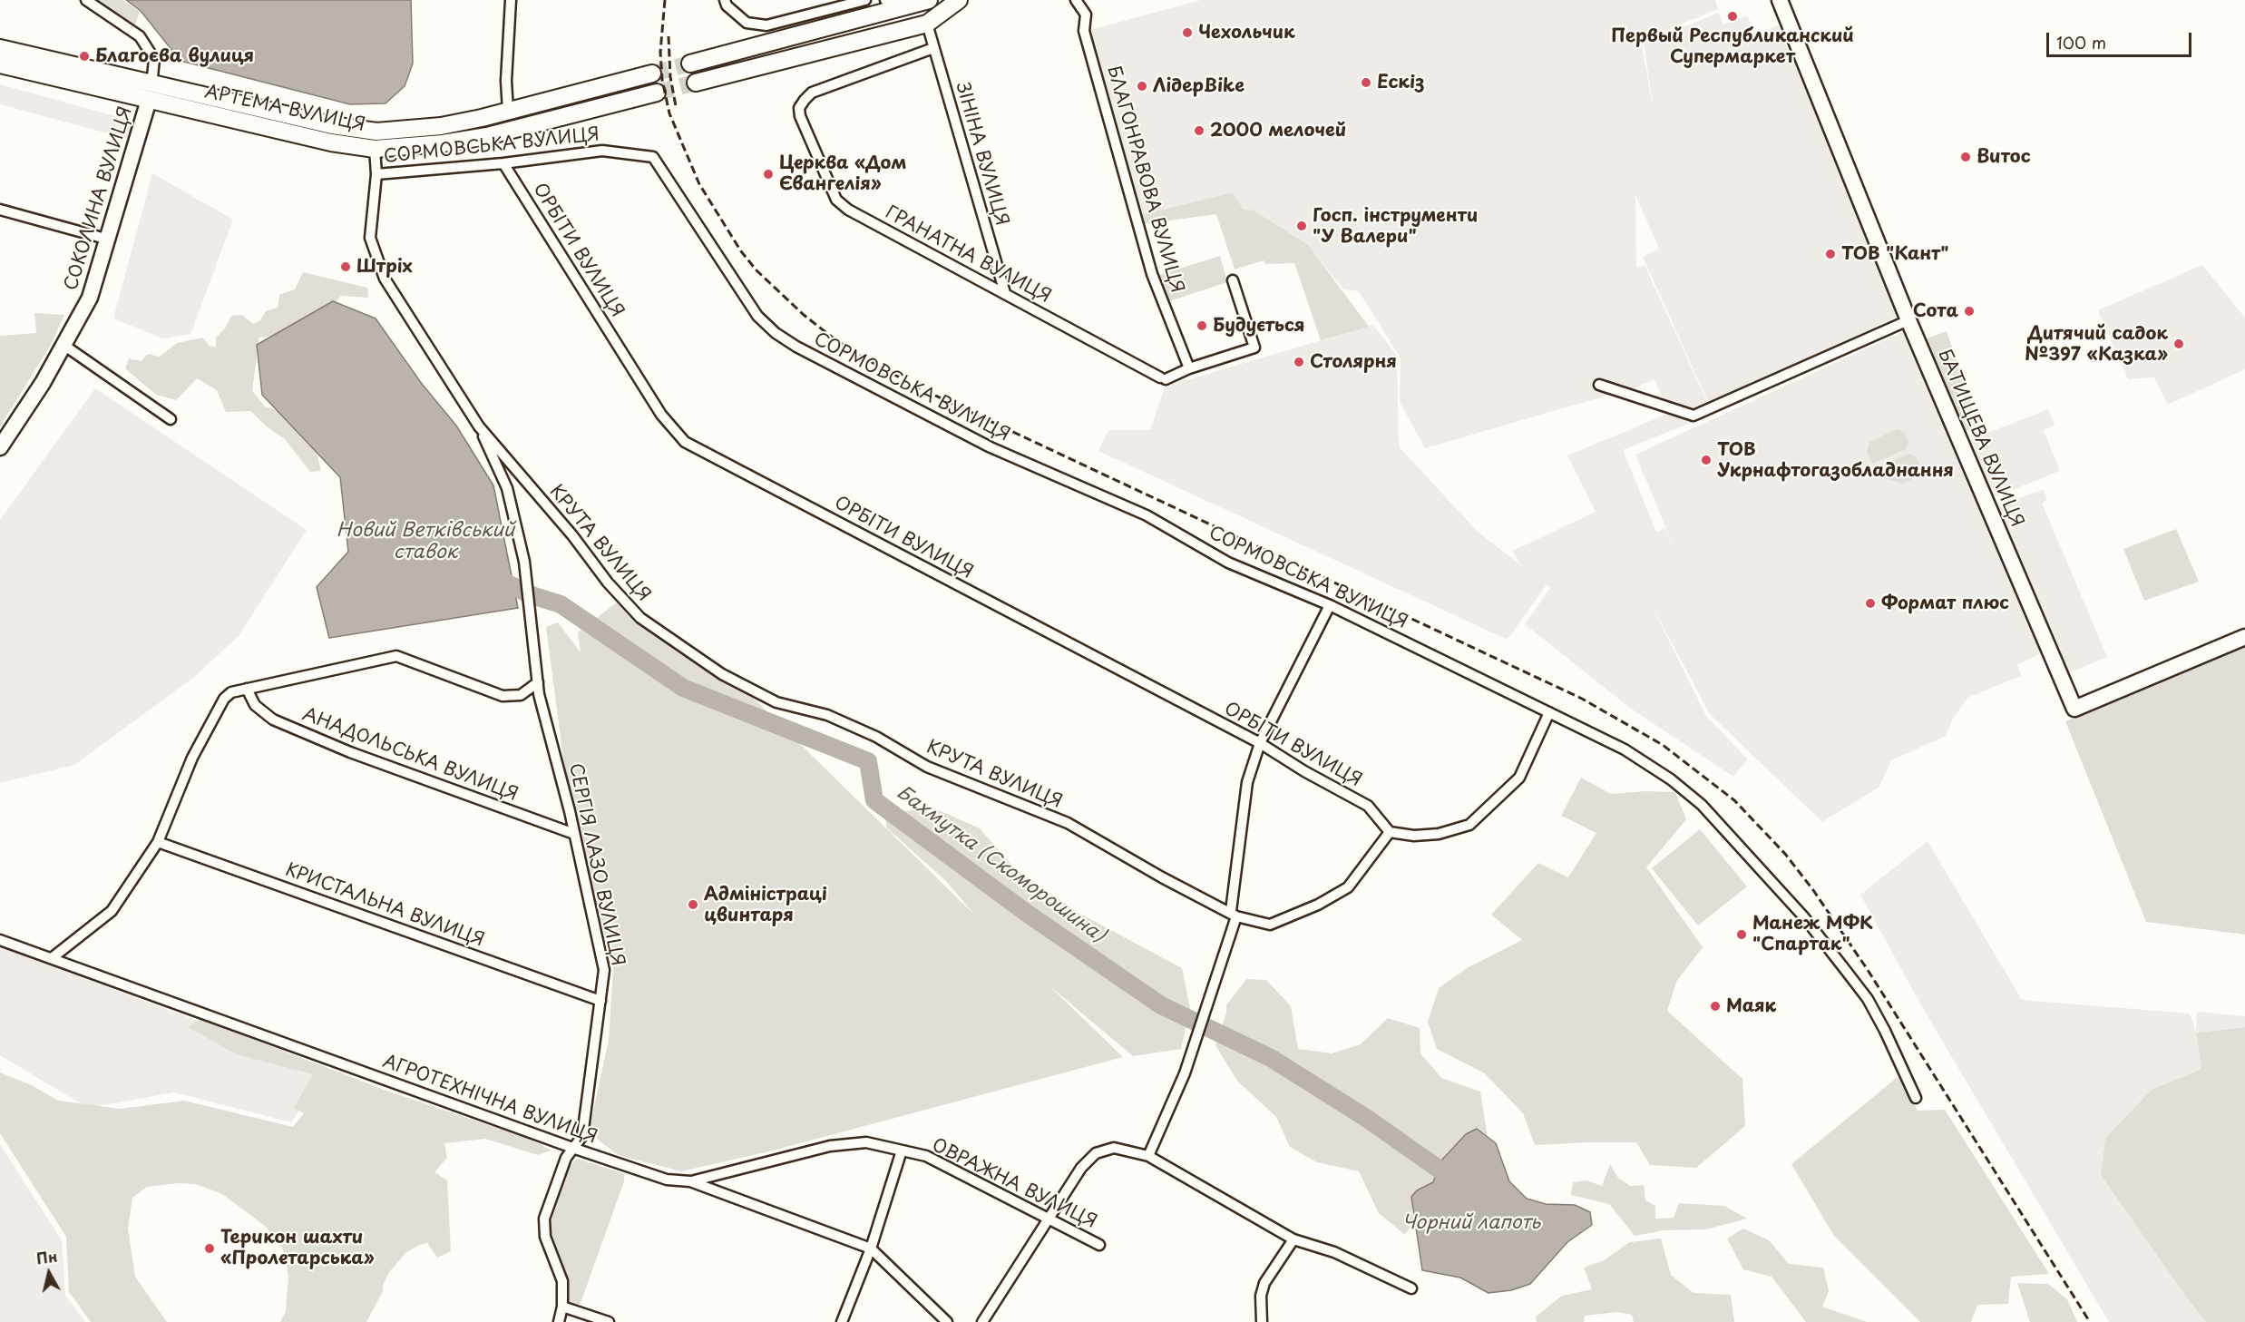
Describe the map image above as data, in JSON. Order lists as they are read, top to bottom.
{
  "streets": {
    "main road": ["АРТЕМА ВУЛИЦЯ"],
    "street": [
      "СОРМОВСЬКА ВУЛИЦЯ",
      "ЗІНІНА ВУЛИЦЯ",
      "БЛАГОНРАВОВА ВУЛИЦЯ",
      "СОКОЛИНА ВУЛИЦЯ",
      "ОРБІТИ ВУЛИЦЯ",
      "ГРАНАТНА ВУЛИЦЯ",
      "БАТИЩЕВА ВУЛИЦЯ",
      "КРУТА ВУЛИЦЯ",
      "АНАДОЛЬСЬКА ВУЛИЦЯ",
      "СЕРГІЯ ЛАЗО ВУЛИЦЯ",
      "КРИСТАЛЬНА ВУЛИЦЯ",
      "АГРОТЕХНІЧНА ВУЛИЦЯ",
      "ОВРАЖНА ВУЛИЦЯ"
    ]
  },
  "crossings": [
    ["АРТЕМА ВУЛИЦЯ", "СОКОЛИНА ВУЛИЦЯ"],
    ["АРТЕМА ВУЛИЦЯ", "КРУТА ВУЛИЦЯ"],
    ["СОРМОВСЬКА ВУЛИЦЯ", "ОРБІТИ ВУЛИЦЯ"],
    ["СОРМОВСЬКА ВУЛИЦЯ", "КРУТА ВУЛИЦЯ"],
    ["ЗІНІНА ВУЛИЦЯ", "ГРАНАТНА ВУЛИЦЯ"],
    ["БЛАГОНРАВОВА ВУЛИЦЯ", "ГРАНАТНА ВУЛИЦЯ"],
    ["ОРБІТИ ВУЛИЦЯ", "КРУТА ВУЛИЦЯ"],
    ["КРУТА ВУЛИЦЯ", "СЕРГІЯ ЛАЗО ВУЛИЦЯ"],
    ["АНАДОЛЬСЬКА ВУЛИЦЯ", "СЕРГІЯ ЛАЗО ВУЛИЦЯ"],
    ["СЕРГІЯ ЛАЗО ВУЛИЦЯ", "КРИСТАЛЬНА ВУЛИЦЯ"],
    ["СЕРГІЯ ЛАЗО ВУЛИЦЯ", "АГРОТЕХНІЧНА ВУЛИЦЯ"],
    ["АГРОТЕХНІЧНА ВУЛИЦЯ", "ОВРАЖНА ВУЛИЦЯ"]
  ],
  "water": ["Новий Ветківський ставок", "Бахмутка (Скоморошина)", "Чорний лапоть"],
  "places": [
    "Первый Республиканский Супермаркет",
    "Чехольчик",
    "Благоєва вулиця",
    "Ескіз",
    "ЛідерBike",
    "2000 мелочей",
    "Витос",
    "Церква «Дом Євангелія»",
    "Госп. інструменти \"У Валери\"",
    "ТОВ \"Кант\"",
    "Штріх",
    "Сота",
    "Будується",
    "Дитячий садок №397 «Казка»",
    "Столярня",
    "ТОВ Укрнафтогазобладнання",
    "Формат плюс",
    "Адміністраці цвинтаря",
    "Манеж МФК \"Спартак\"",
    "Маяк",
    "Терикон шахти «Пролетарська»"
  ],
  "scale_bar": "100 m",
  "north": "top"
}
